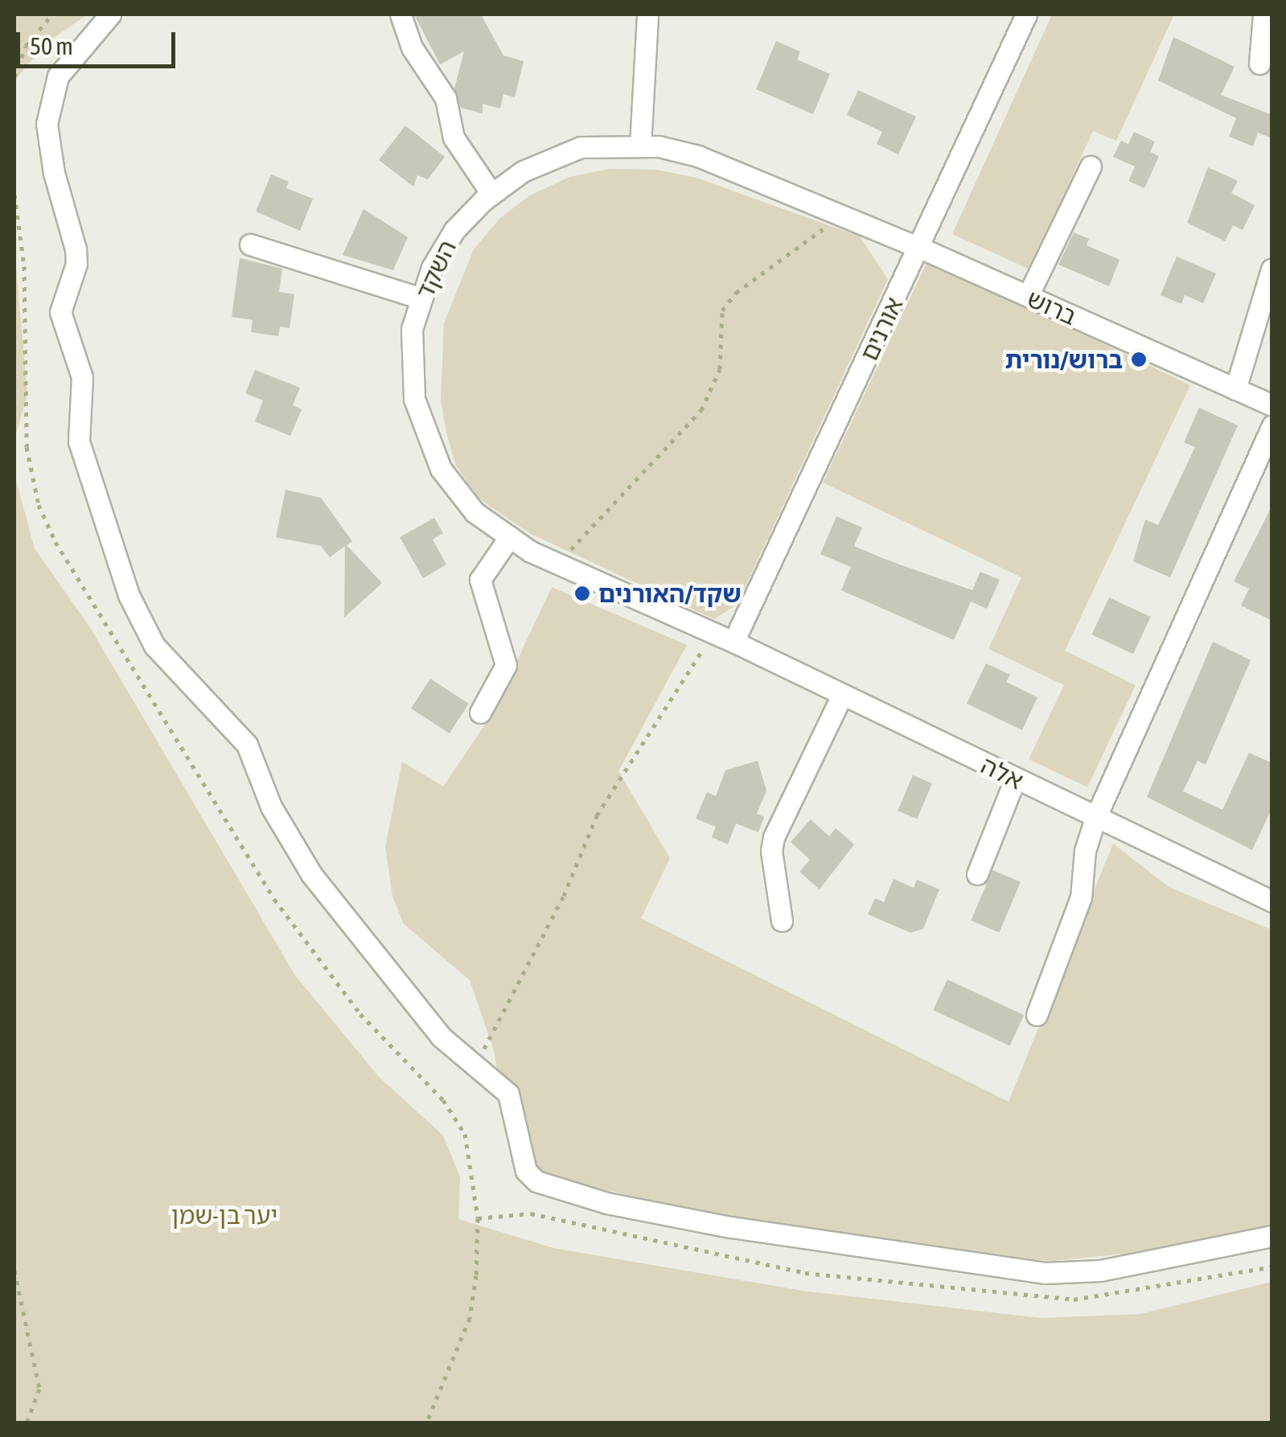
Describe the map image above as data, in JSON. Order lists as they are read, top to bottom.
{
  "streets": {
    "street": [
      "השקד",
      "ברוש",
      "אורנים",
      "אלה"
    ]
  },
  "crossings": [
    ["השקד", "ברוש"],
    ["השקד", "אורנים"],
    ["השקד", "אלה"],
    ["ברוש", "אורנים"],
    ["אורנים", "אלה"]
  ],
  "parks": ["יער בן-שמן"],
  "places": ["ברוש/נורית", "שקד/האורנים"],
  "scale_bar": "50 m"
}
